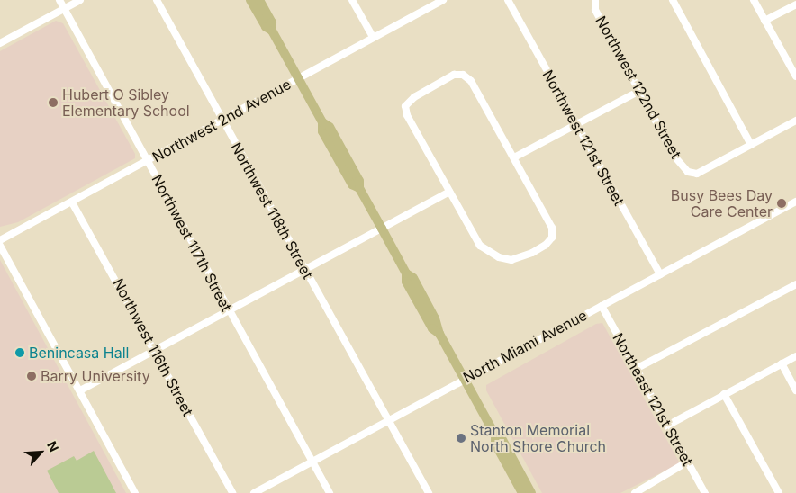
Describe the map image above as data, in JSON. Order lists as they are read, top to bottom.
{
  "streets": {
    "street": [
      "Northwest 122nd Street",
      "Northwest 2nd Avenue",
      "Northwest 121st Street",
      "Northwest 118th Street",
      "Northwest 117th Street",
      "North Miami Avenue",
      "Northwest 116th Street",
      "Northeast 121st Street"
    ]
  },
  "crossings": [
    ["Northwest 2nd Avenue", "Northwest 118th Street"],
    ["Northwest 2nd Avenue", "Northwest 117th Street"],
    ["Northwest 2nd Avenue", "Northwest 116th Street"],
    ["Northwest 121st Street", "North Miami Avenue"],
    ["Northwest 118th Street", "North Miami Avenue"],
    ["Northwest 117th Street", "North Miami Avenue"],
    ["North Miami Avenue", "Northeast 121st Street"]
  ],
  "places": [
    "Hubert O Sibley Elementary School",
    "Busy Bees Day Care Center",
    "Benincasa Hall",
    "Barry University",
    "Stanton Memorial North Shore Church"
  ],
  "north": "top right"
}
